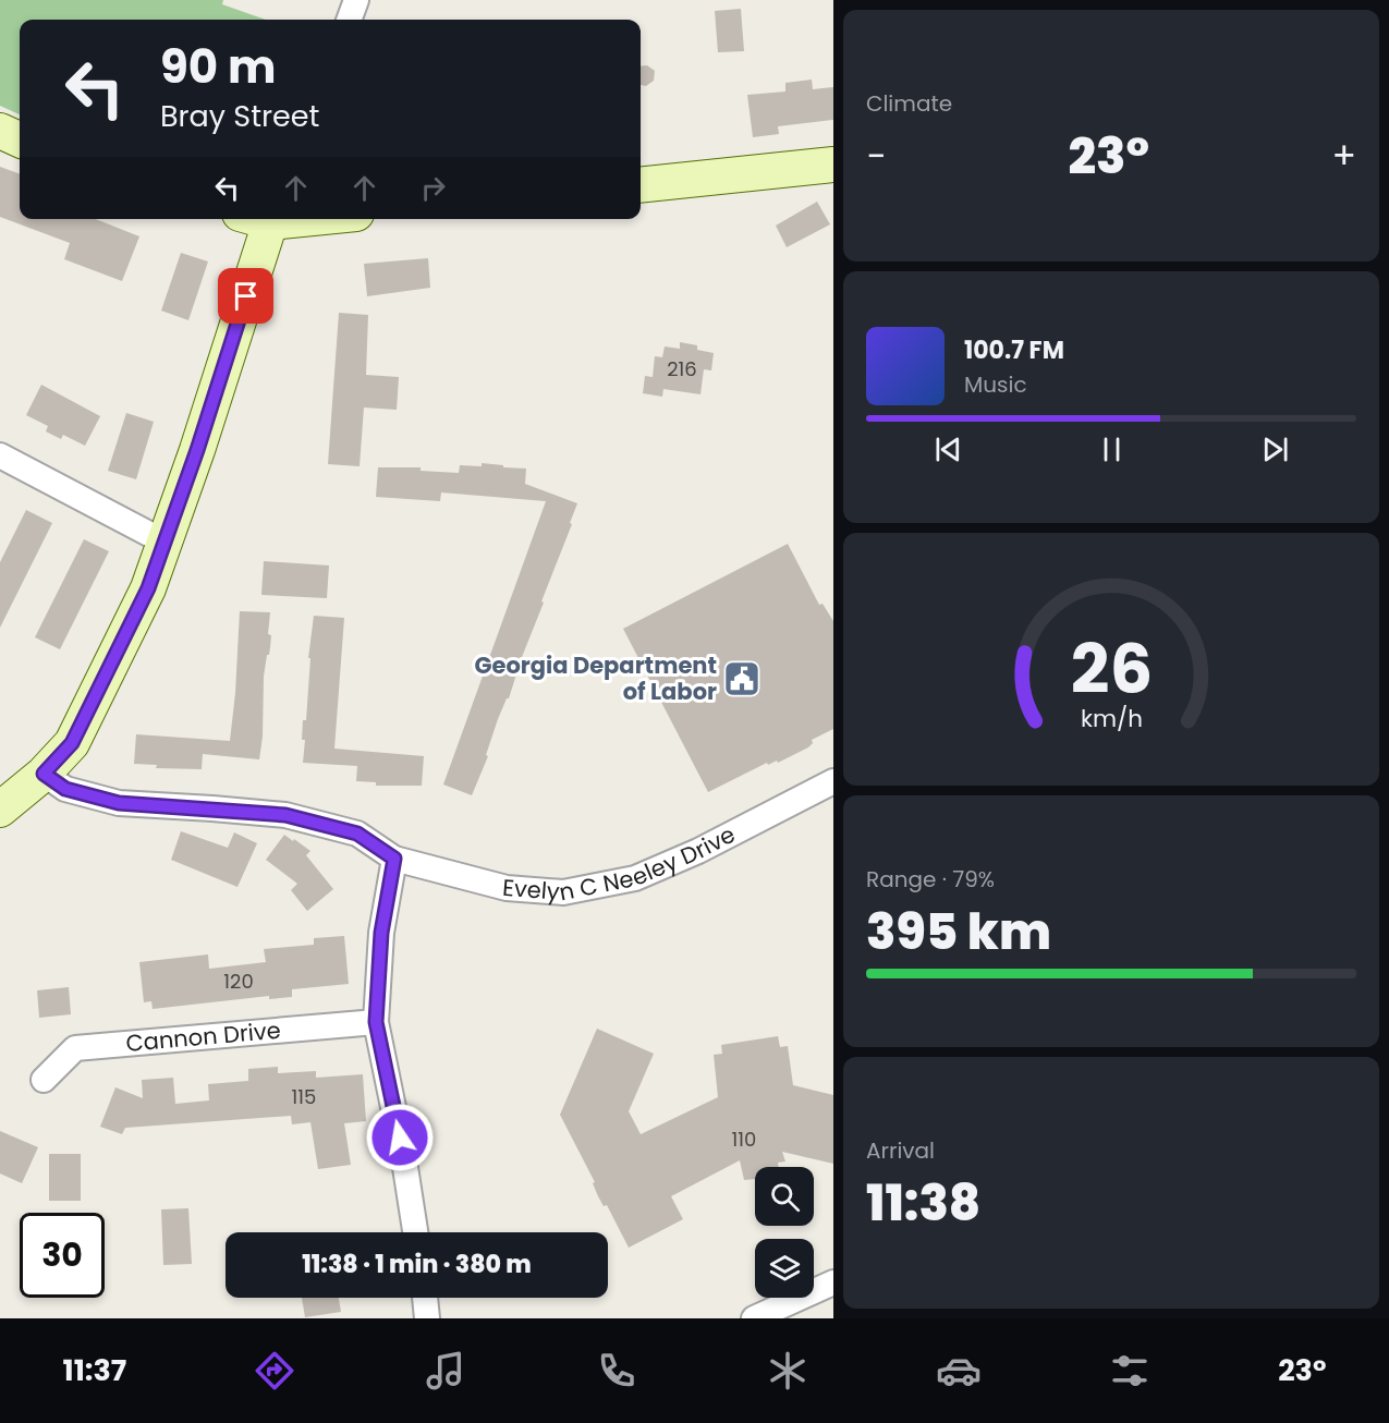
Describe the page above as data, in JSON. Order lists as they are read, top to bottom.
{
  "streets": {
    "street": ["Evelyn C Neeley Drive", "Cannon Drive"]
  },
  "places": {
    "public building": ["Georgia Department of Labor"]
  },
  "house_numbers": [
    "216",
    "120",
    "115",
    "110"
  ],
  "page": {
    "tile": [
      "Climate",
      ["Range · 79%", "395 km"],
      ["Arrival", "11:38"]
    ],
    "turn": ["90 m", "Bray Street"],
    "heat": ["−", "23°", "+"],
    "song": ["100.7 FM", "Music"],
    "limit": "30",
    "trip": "11:38 · 1 min · 380 m",
    "tabs": ["11:37", "23°"],
    "gauge": ["26", "km/h"]
  }
}
